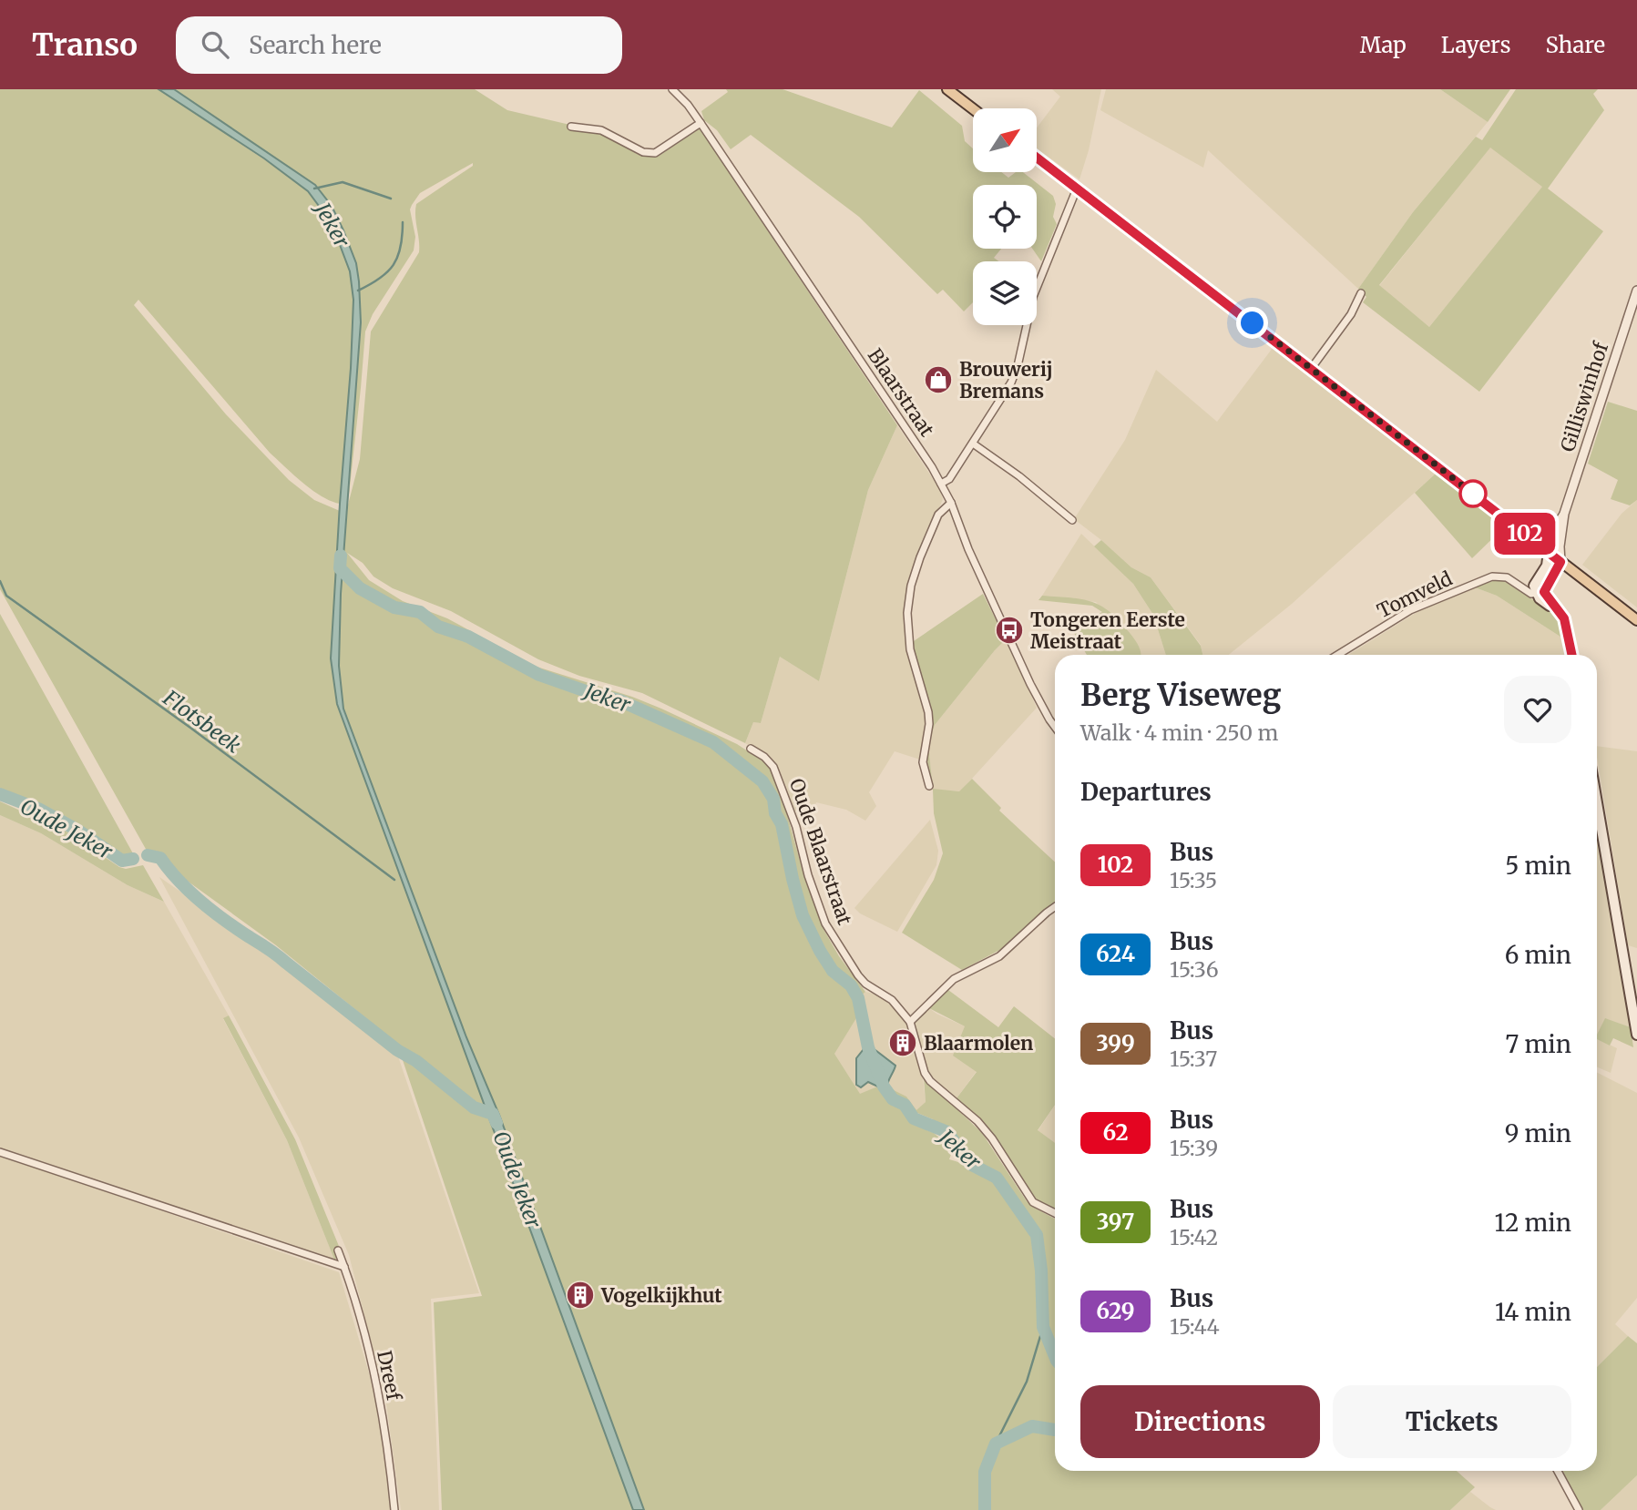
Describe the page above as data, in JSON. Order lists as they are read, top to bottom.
{
  "streets": {
    "main road": ["Gilliswinhof"],
    "street": [
      "Blaarstraat",
      "Tomveld",
      "Oude Blaarstraat",
      "Dreef"
    ]
  },
  "crossings": [
    ["Gilliswinhof", "Tomveld"]
  ],
  "water": ["Jeker", "Flotsbeek", "Oude Jeker"],
  "places": {
    "shop": ["Brouwerij Bremans"],
    "bus stop": ["Tongeren Eerste Meistraat"],
    "building": ["Blaarmolen", "Vogelkijkhut"]
  },
  "lines": ["bus line 102"],
  "north": "top right",
  "page": {
    "header": "Transo",
    "search": "Search here",
    "nav": ["Map", "Layers", "Share"],
    "on_map": "102",
    "heading": [
      ["Berg Viseweg", "Walk · 4 min · 250 m"],
      "Departures"
    ],
    "list": [
      {
        "mark": "102",
        "name": "Bus",
        "note": "15:35",
        "value": "5 min"
      },
      {
        "mark": "624",
        "name": "Bus",
        "note": "15:36",
        "value": "6 min"
      },
      {
        "mark": "399",
        "name": "Bus",
        "note": "15:37",
        "value": "7 min"
      },
      {
        "mark": "62",
        "name": "Bus",
        "note": "15:39",
        "value": "9 min"
      },
      {
        "mark": "397",
        "name": "Bus",
        "note": "15:42",
        "value": "12 min"
      },
      {
        "mark": "629",
        "name": "Bus",
        "note": "15:44",
        "value": "14 min"
      }
    ],
    "buttons": ["Directions", "Tickets"]
  }
}
